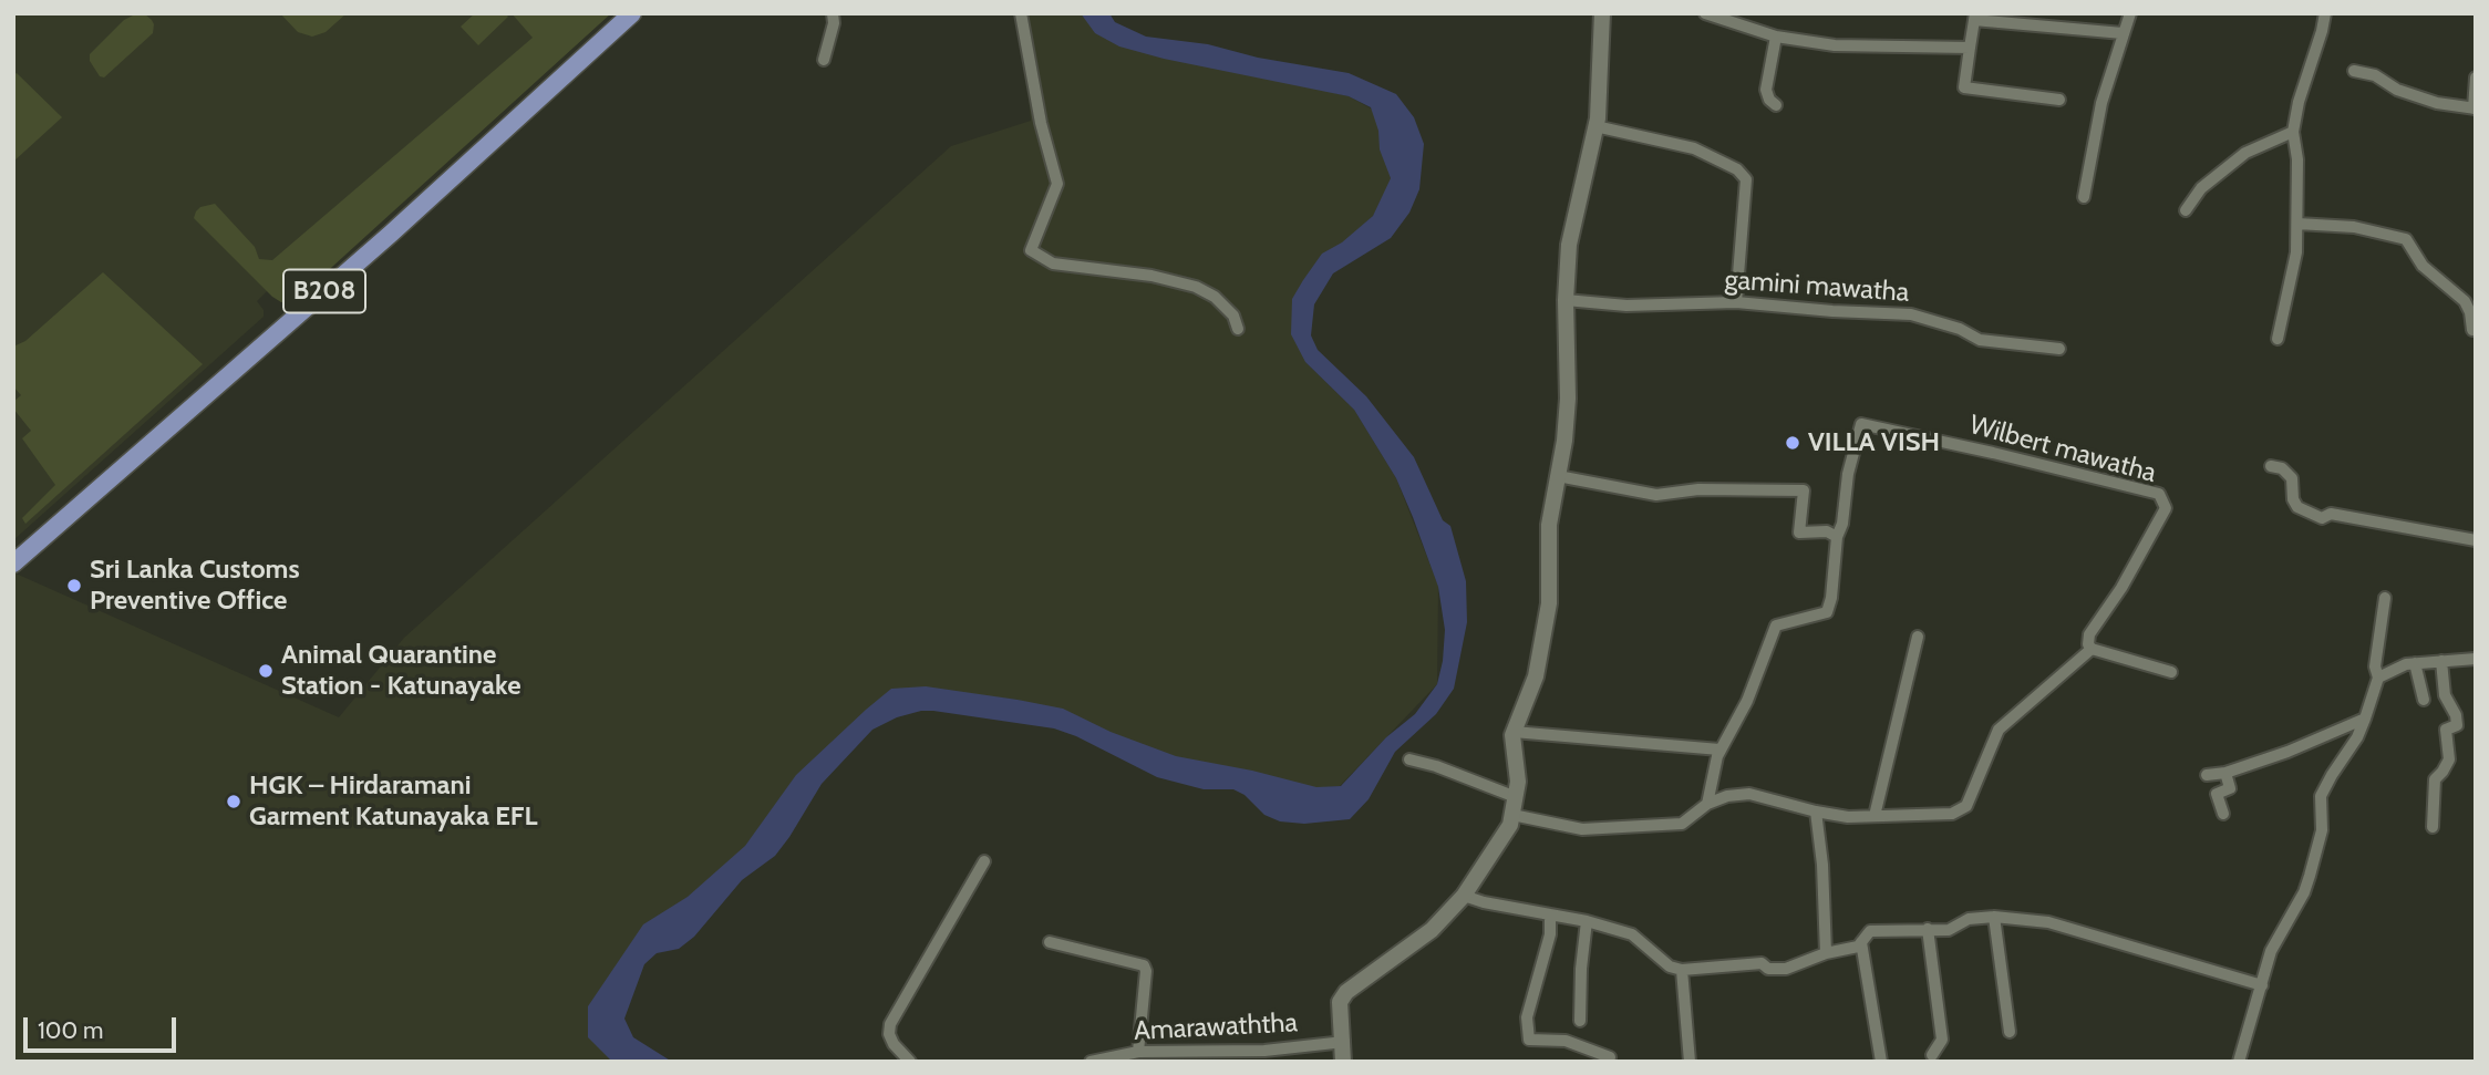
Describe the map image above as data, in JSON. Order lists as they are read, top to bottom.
{
  "streets": {
    "main road": ["B208"],
    "street": ["gamini mawatha", "Wilbert mawatha", "Amarawaththa"]
  },
  "places": [
    "VILLA VISH",
    "Sri Lanka Customs Preventive Office",
    "Animal Quarantine Station - Katunayake",
    "HGK – Hirdaramani Garment Katunayaka EFL"
  ],
  "scale_bar": "100 m"
}
